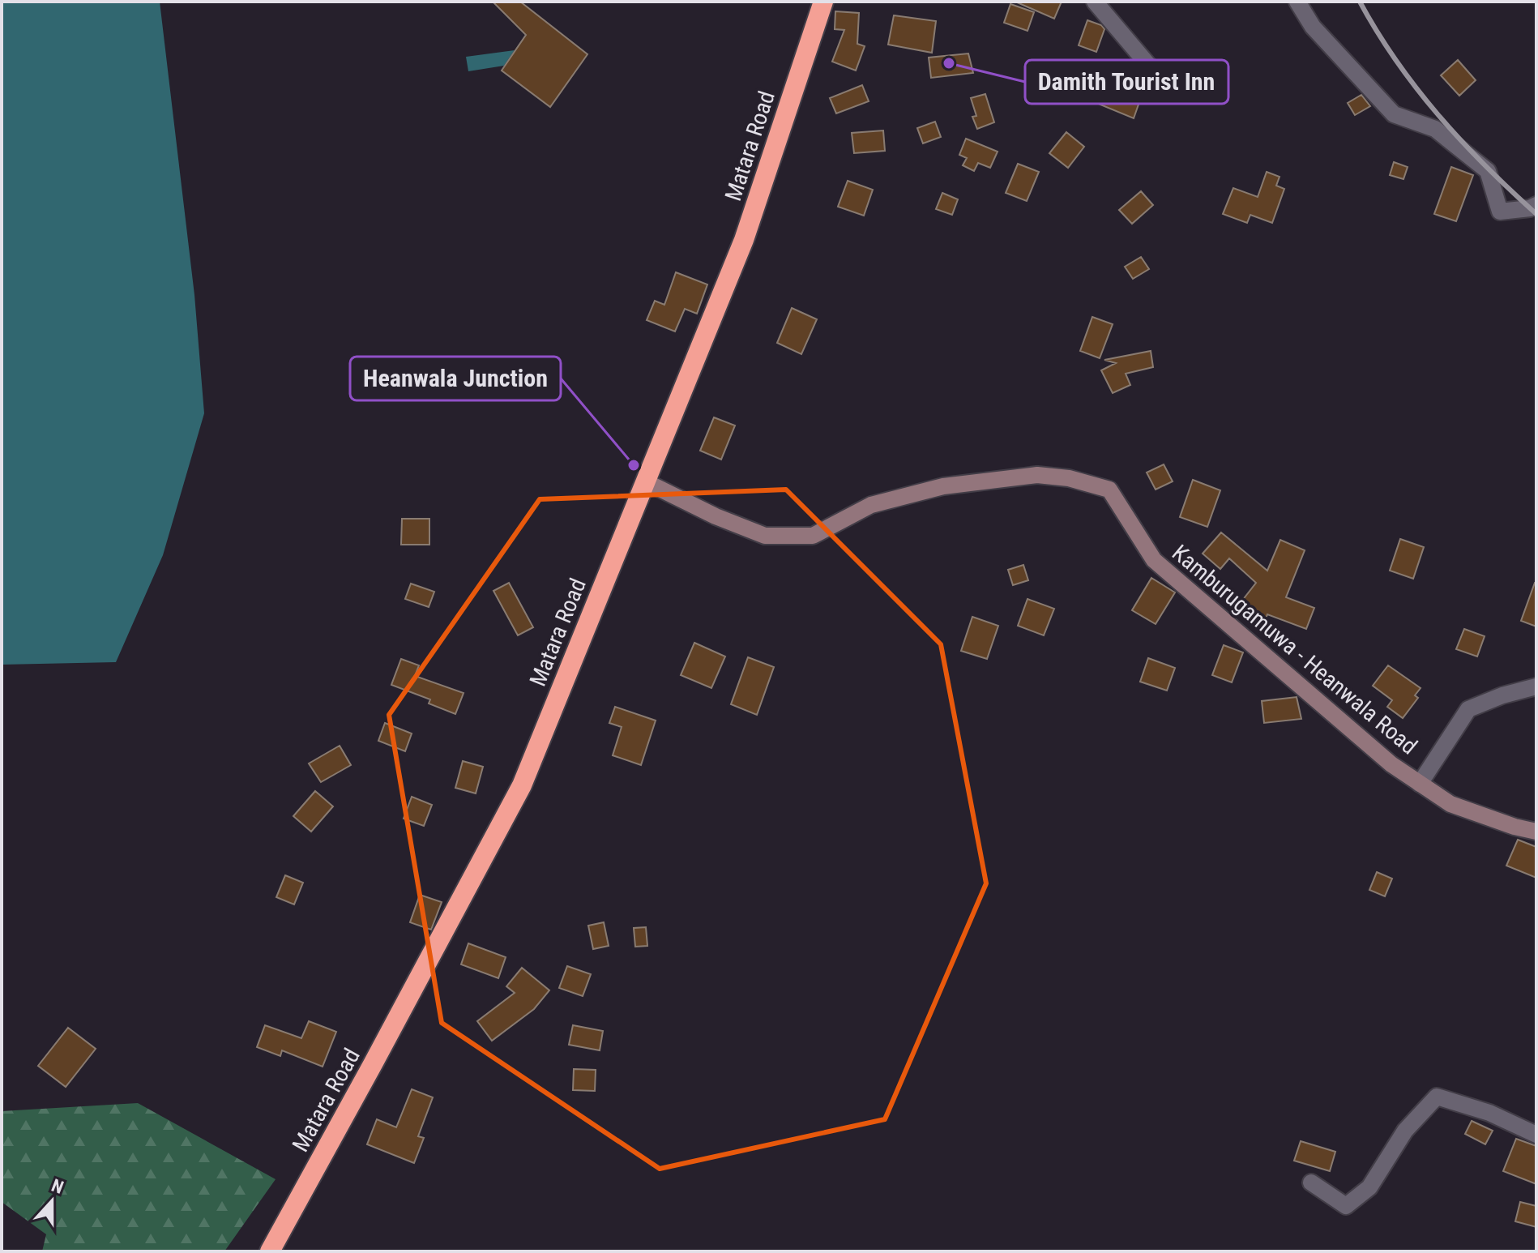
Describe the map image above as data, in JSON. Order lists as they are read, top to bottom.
{
  "streets": {
    "highway": ["Matara Road"],
    "main road": ["Kamburugamuwa - Heanwala Road"]
  },
  "crossings": [
    ["Matara Road", "Kamburugamuwa - Heanwala Road"]
  ],
  "places": ["Damith Tourist Inn", "Heanwala Junction"],
  "north": "top"
}
